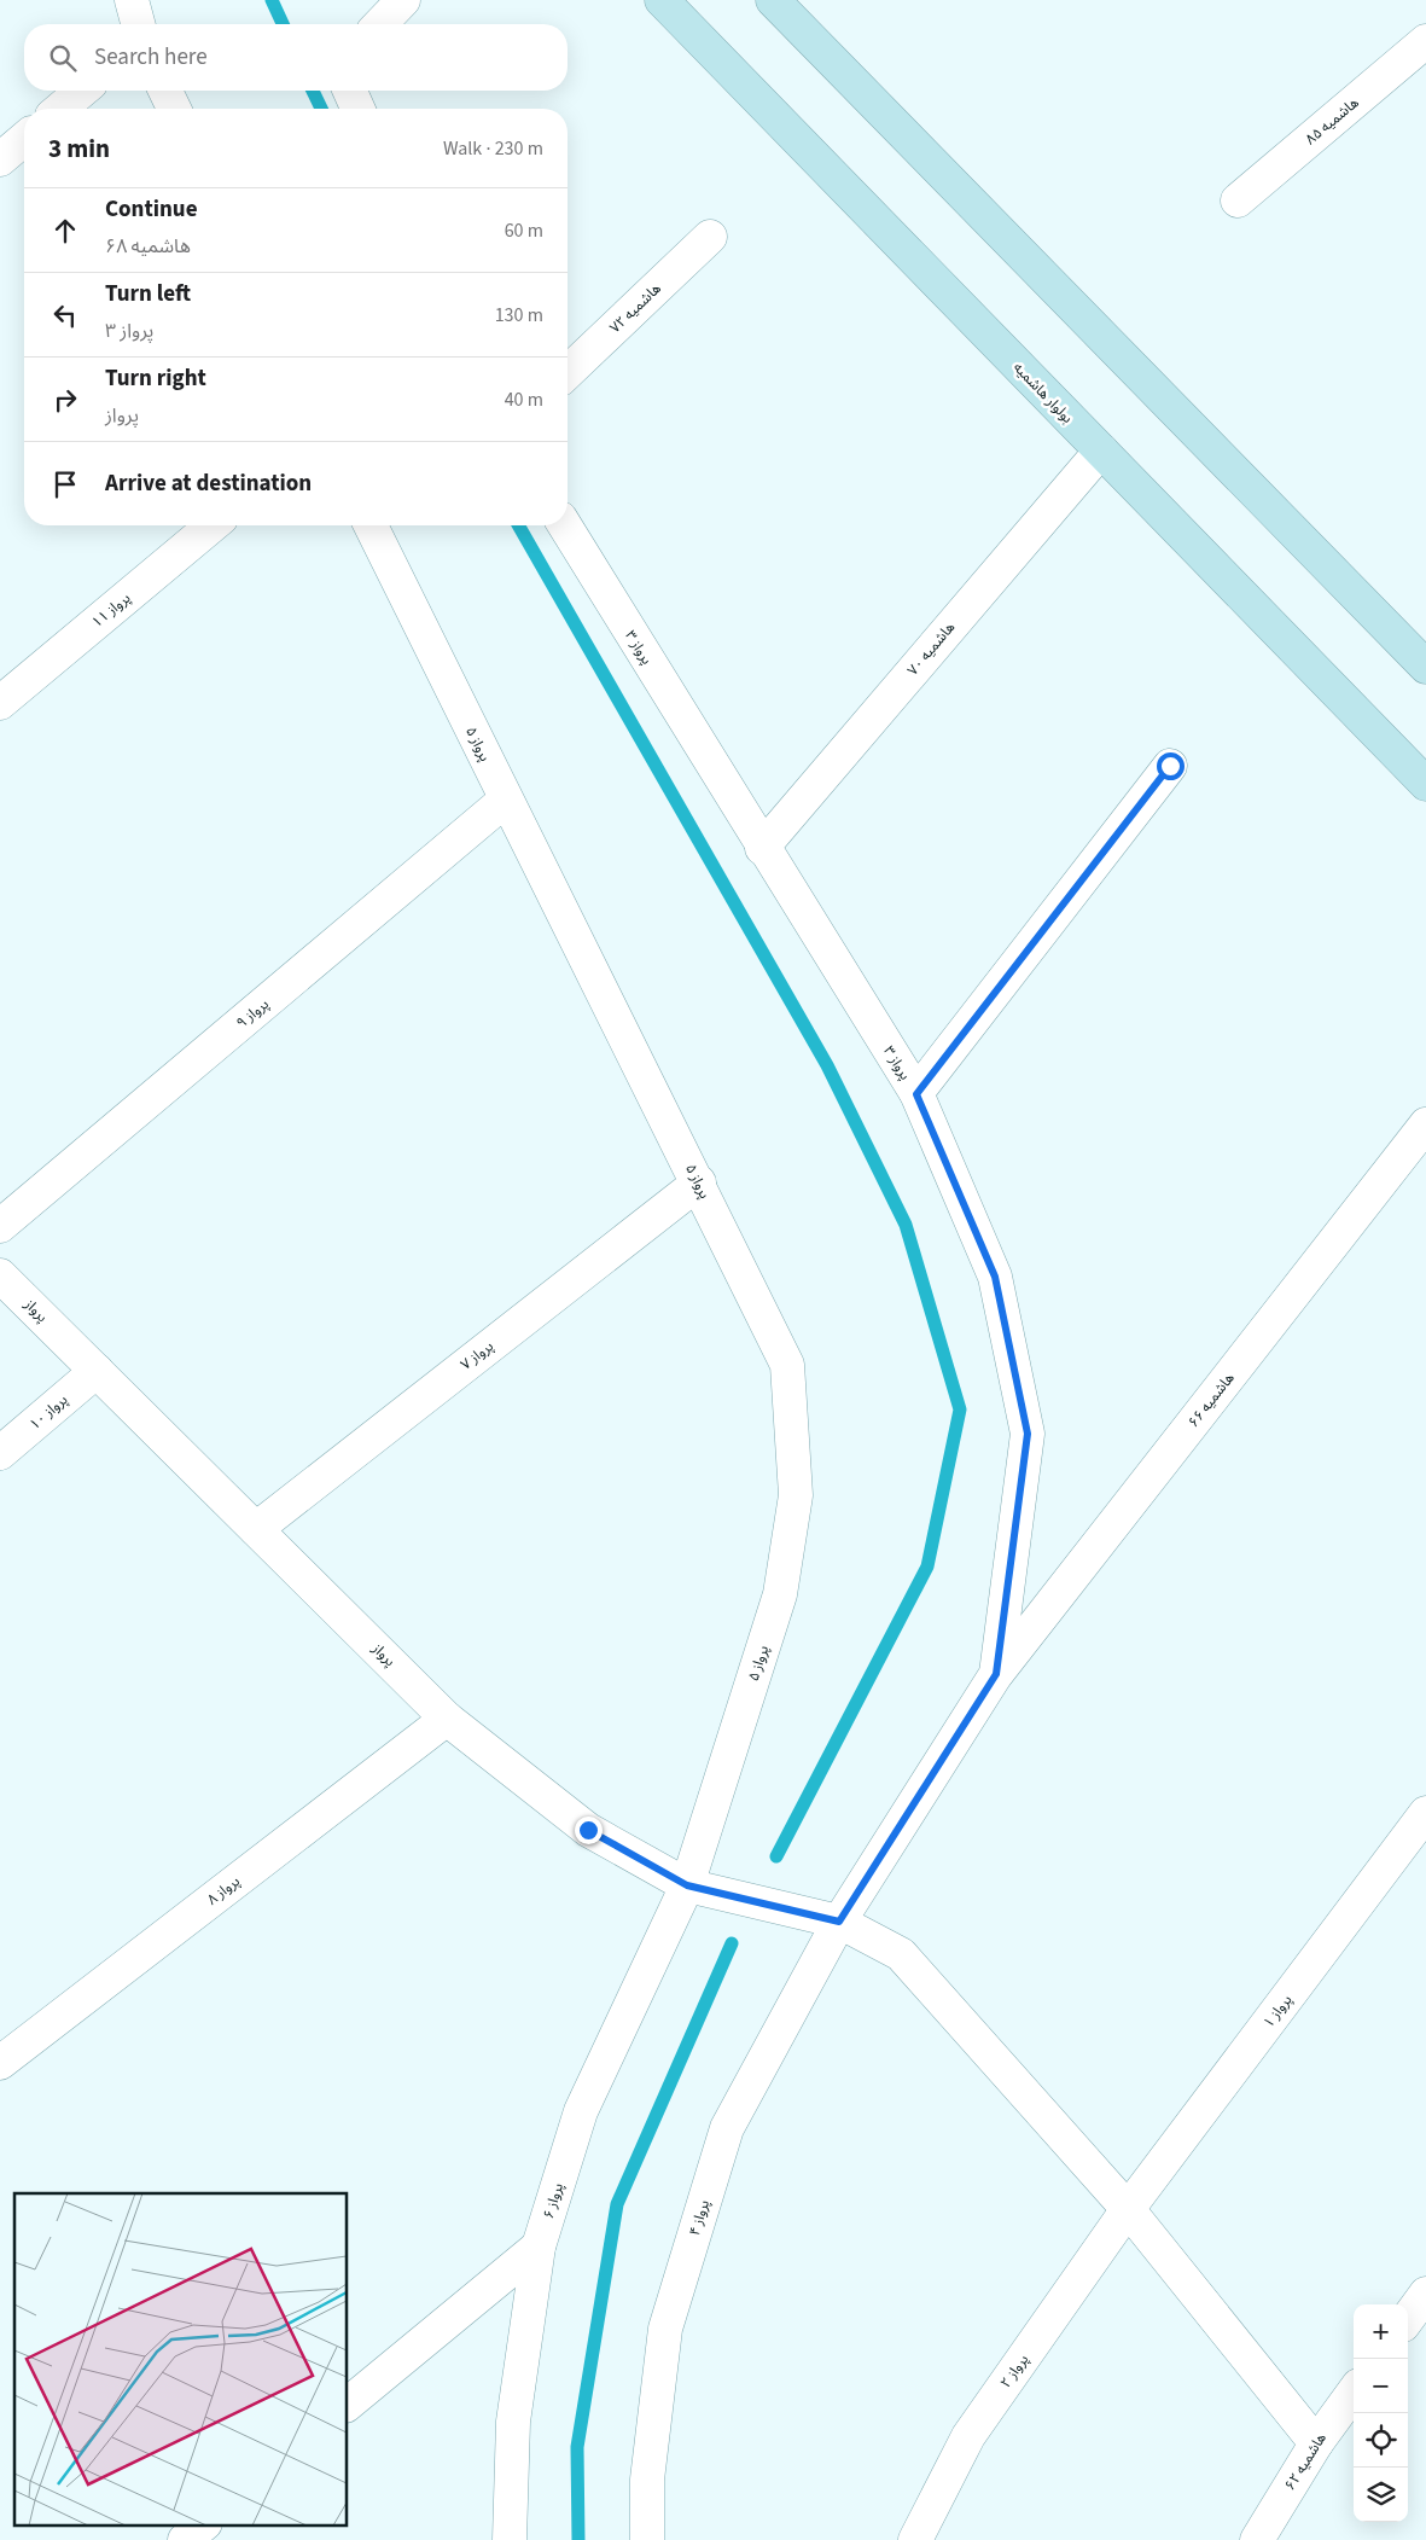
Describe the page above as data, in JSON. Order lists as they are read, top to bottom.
{
  "streets": {
    "main road": ["بولوار هاشمیه"],
    "street": [
      "هاشمیه ۸۵",
      "هاشمیه ۷۲",
      "پرواز ۱۱",
      "پرواز ۳",
      "هاشمیه ۷۰",
      "پرواز ۵",
      "پرواز ۹",
      "پرواز",
      "پرواز ۷",
      "هاشمیه ۶۶",
      "پرواز ۱۰",
      "پرواز ۸",
      "پرواز ۱",
      "پرواز ۶",
      "پرواز ۴",
      "پرواز ۲",
      "هاشمیه ۶۲"
    ]
  },
  "crossings": [
    ["بولوار هاشمیه", "هاشمیه ۷۰"],
    ["پرواز ۳", "هاشمیه ۷۰"],
    ["پرواز ۳", "پرواز"],
    ["پرواز ۳", "هاشمیه ۶۶"],
    ["پرواز ۳", "پرواز ۴"],
    ["پرواز ۵", "پرواز ۹"],
    ["پرواز ۵", "پرواز"],
    ["پرواز ۵", "پرواز ۷"],
    ["پرواز ۵", "پرواز ۶"],
    ["پرواز", "پرواز ۷"],
    ["پرواز", "پرواز ۱۰"],
    ["پرواز", "پرواز ۸"],
    ["پرواز", "پرواز ۱"],
    ["پرواز", "پرواز ۶"],
    ["پرواز", "پرواز ۴"],
    ["پرواز", "پرواز ۲"],
    ["پرواز", "هاشمیه ۶۲"],
    ["پرواز ۱", "پرواز ۲"]
  ],
  "page": {
    "search": "Search here",
    "heading": ["3 min", "Walk · 230 m"],
    "list": [
      ["Continue", "هاشمیه ۶۸", "60 m"],
      ["Turn left", "پرواز ۳", "130 m"],
      ["Turn right", "پرواز", "40 m"],
      "Arrive at destination"
    ],
    "map_buttons": ["+", "−"]
  }
}
